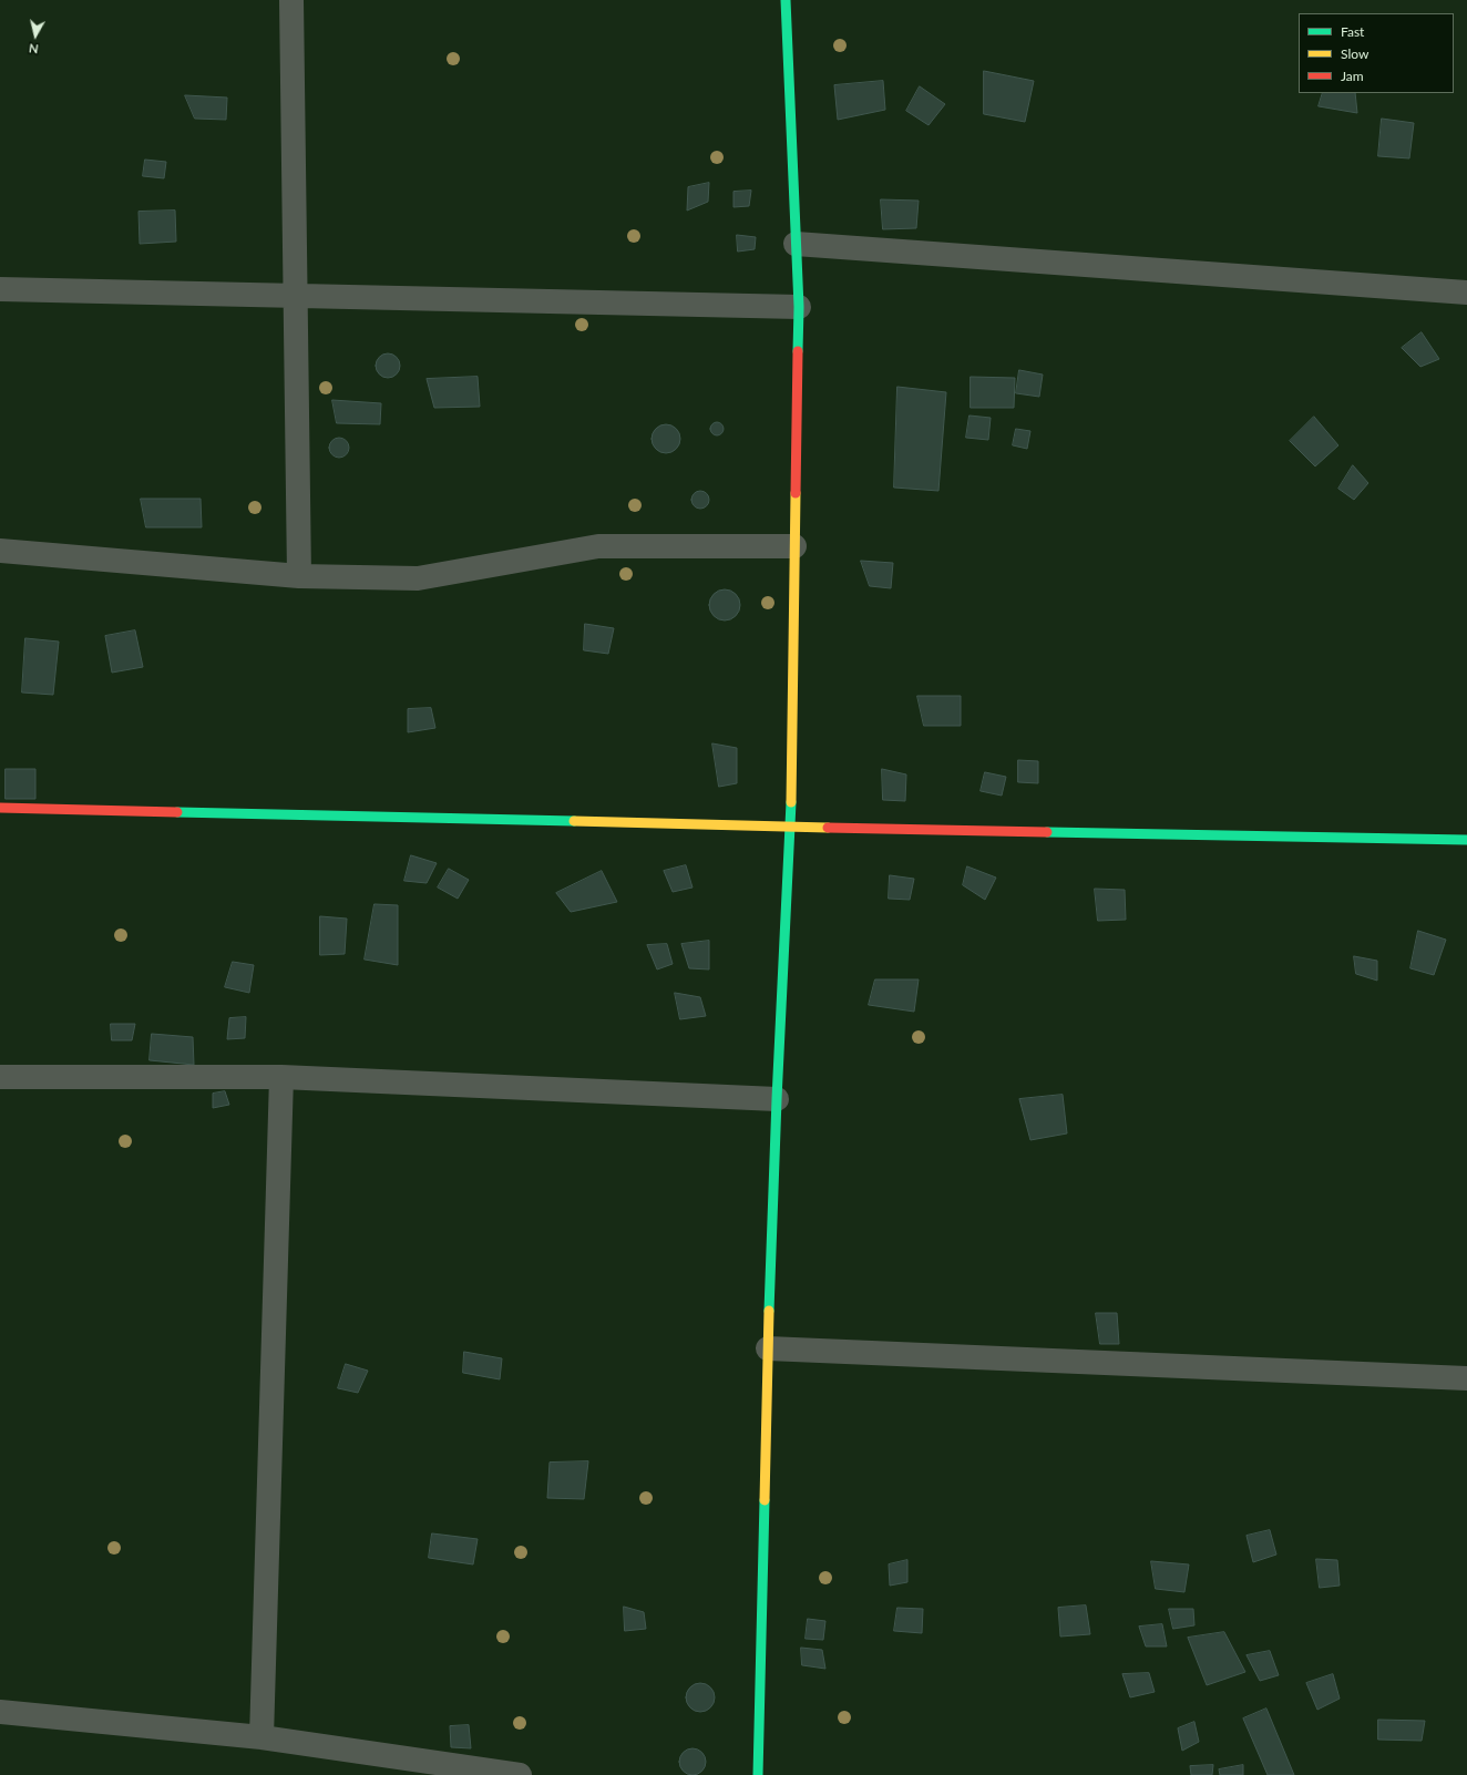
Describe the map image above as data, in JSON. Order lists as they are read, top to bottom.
{
  "legend": ["Fast", "Slow", "Jam"],
  "north": "bottom"
}
